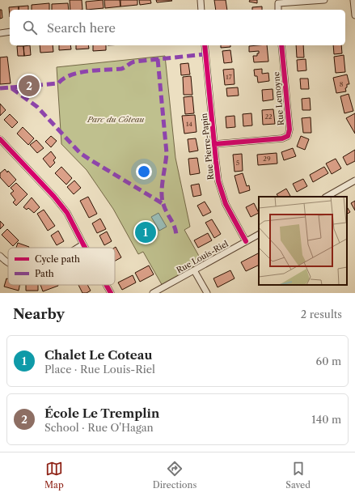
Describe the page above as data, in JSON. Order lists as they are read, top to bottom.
{
  "streets": {
    "street": ["Rue Lemoyne", "Rue Pierre-Papin", "Rue Louis-Riel"]
  },
  "crossings": [
    ["Rue Lemoyne", "Rue Pierre-Papin"],
    ["Rue Pierre-Papin", "Rue Louis-Riel"]
  ],
  "parks": ["Parc du Côteau"],
  "house_numbers": [
    "17",
    "8",
    "22",
    "14",
    "29",
    "5"
  ],
  "legend": ["Cycle path", "Path"],
  "page": {
    "search": "Search here",
    "pins": ["2", "1"],
    "heading": ["Nearby", "2 results"],
    "list": [
      {
        "mark": "1",
        "name": "Chalet Le Coteau",
        "note": "Place · Rue Louis-Riel",
        "value": "60 m"
      },
      {
        "mark": "2",
        "name": "École Le Tremplin",
        "note": "School · Rue O'Hagan",
        "value": "140 m"
      }
    ],
    "nav": ["Map", "Directions", "Saved"]
  }
}
